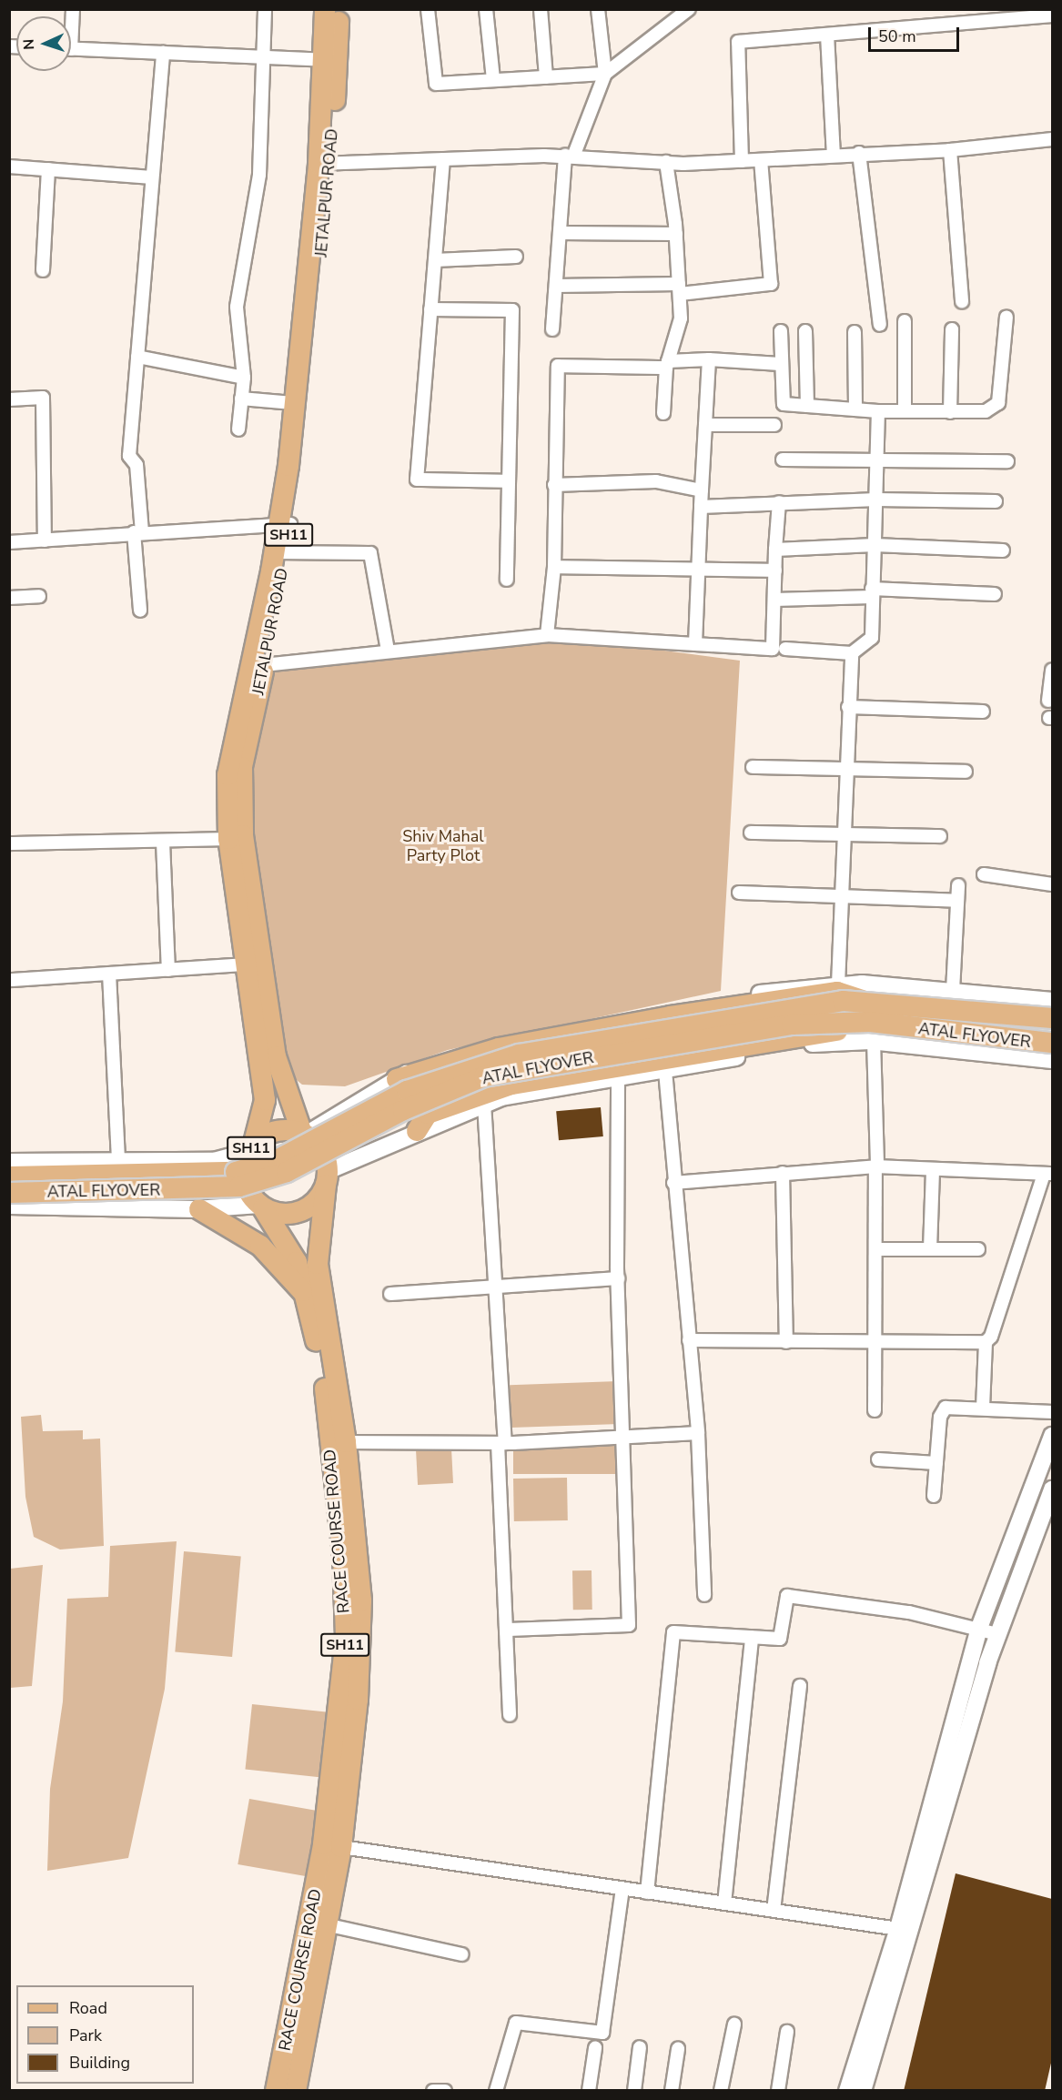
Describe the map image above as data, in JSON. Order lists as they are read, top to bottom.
{
  "streets": {
    "main road": [
      "JETALPUR ROAD",
      "SH11",
      "ATAL FLYOVER",
      "RACE COURSE ROAD"
    ]
  },
  "crossings": [
    ["JETALPUR ROAD", "SH11"],
    ["SH11", "RACE COURSE ROAD"]
  ],
  "parks": ["Shiv Mahal Party Plot"],
  "legend": ["Road", "Park", "Building"],
  "scale_bar": "50 m",
  "north": "left"
}
